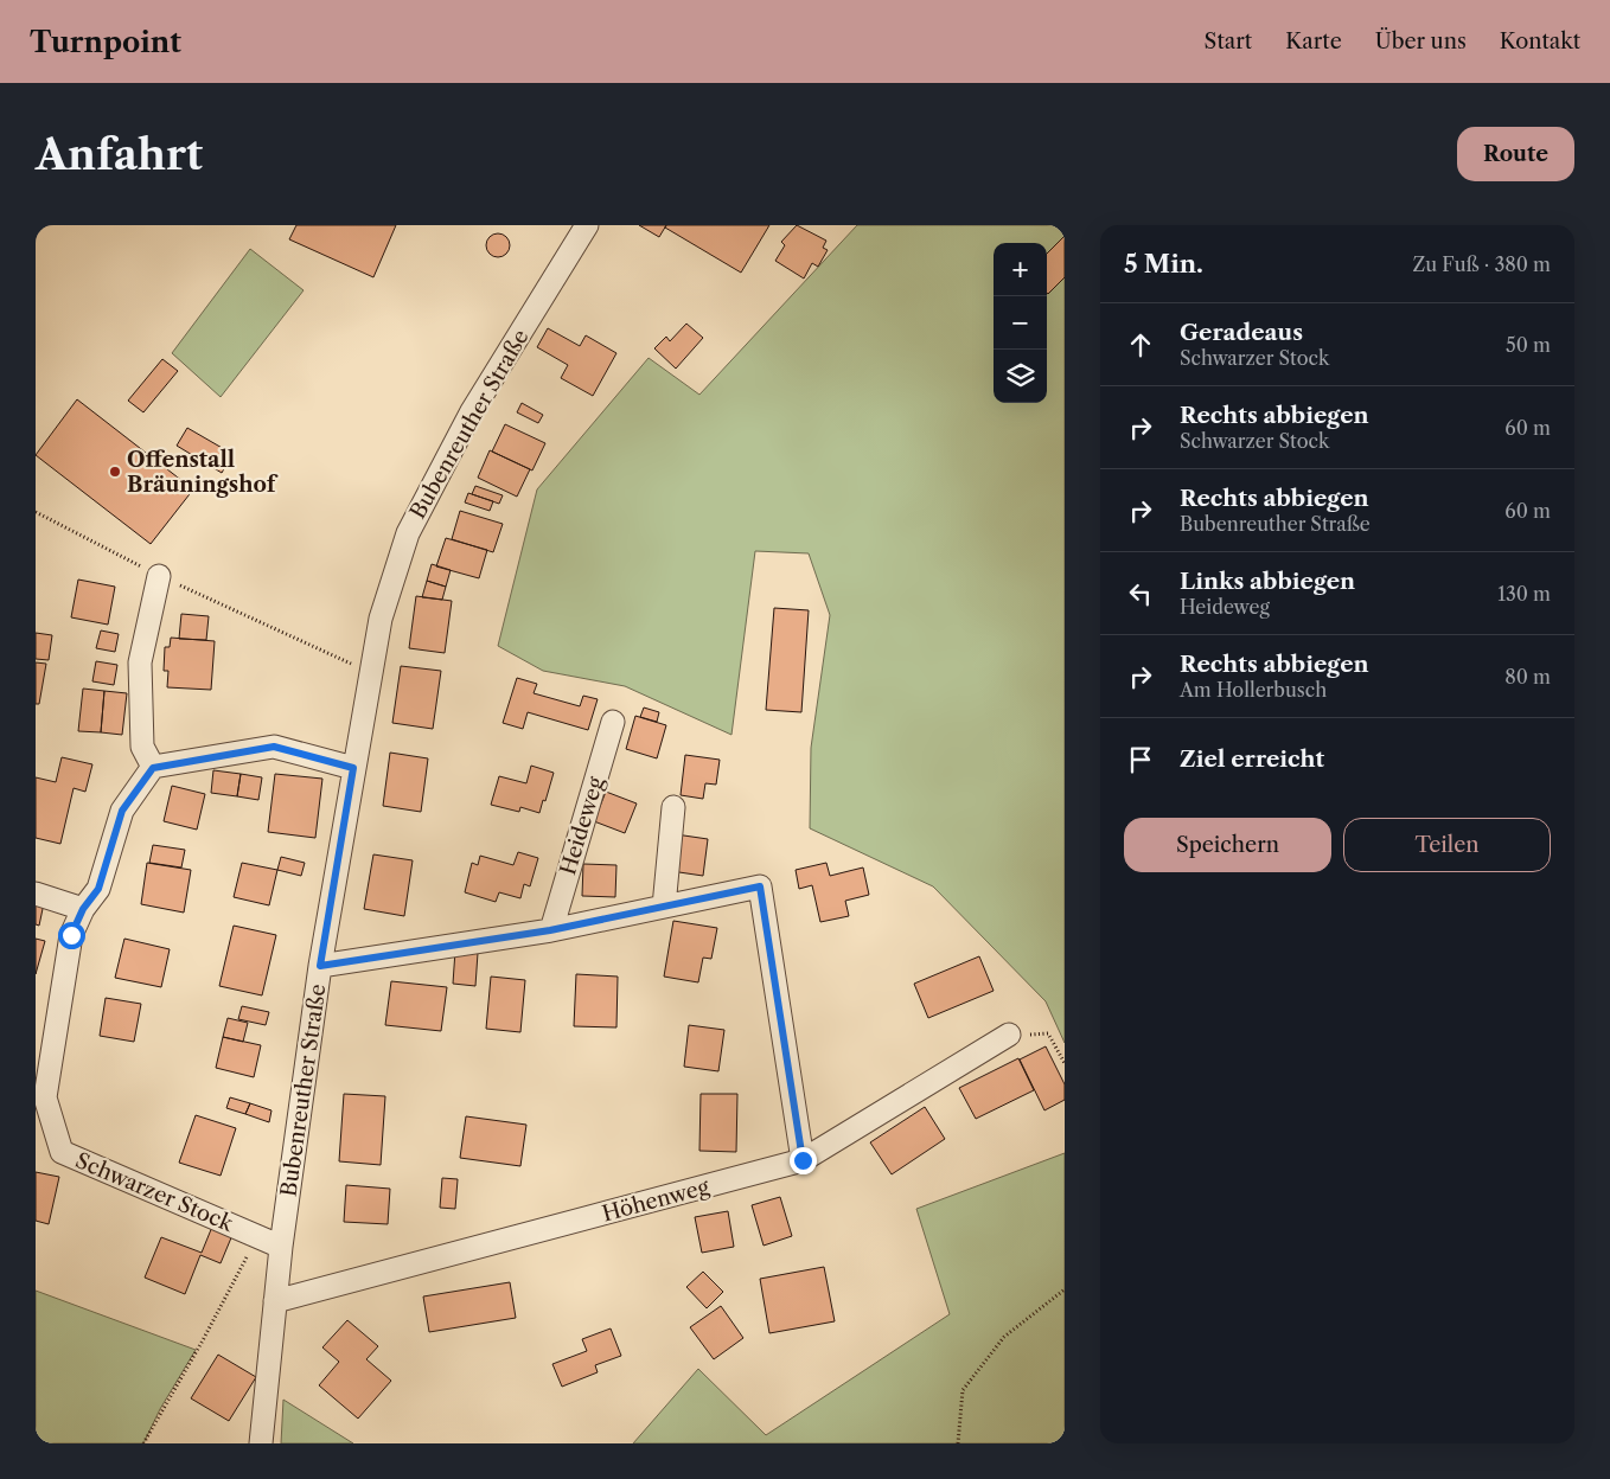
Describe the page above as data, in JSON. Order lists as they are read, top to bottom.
{
  "streets": {
    "street": [
      "Bubenreuther Straße",
      "Heideweg",
      "Schwarzer Stock",
      "Höhenweg"
    ]
  },
  "crossings": [
    ["Bubenreuther Straße", "Schwarzer Stock"],
    ["Bubenreuther Straße", "Höhenweg"]
  ],
  "places": ["Offenstall Bräuningshof"],
  "page": {
    "header": "Turnpoint",
    "nav": [
      "Start",
      "Karte",
      "Über uns",
      "Kontakt"
    ],
    "buttons": [
      "Route",
      ["Speichern", "Teilen"]
    ],
    "title": "Anfahrt",
    "heading": ["5 Min.", "Zu Fuß · 380 m"],
    "map_buttons": ["+", "−"],
    "list": [
      ["Geradeaus", "Schwarzer Stock", "50 m"],
      ["Rechts abbiegen", "Schwarzer Stock", "60 m"],
      ["Rechts abbiegen", "Bubenreuther Straße", "60 m"],
      ["Links abbiegen", "Heideweg", "130 m"],
      ["Rechts abbiegen", "Am Hollerbusch", "80 m"],
      "Ziel erreicht"
    ]
  }
}
